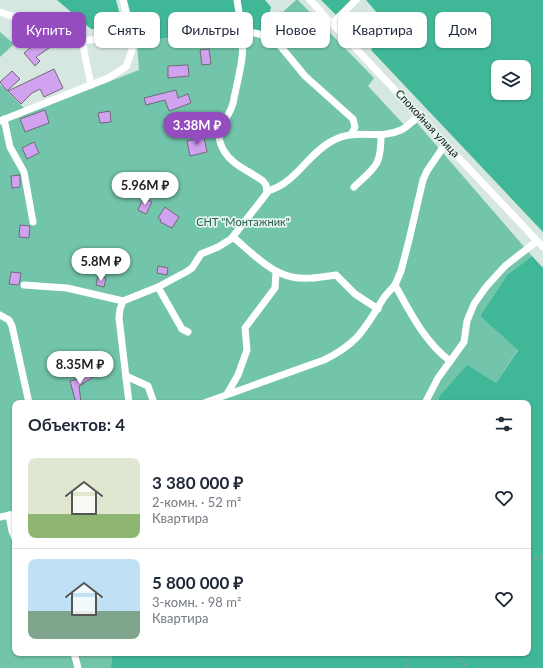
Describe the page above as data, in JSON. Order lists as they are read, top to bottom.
{
  "streets": {
    "street": ["Спокойная улица"]
  },
  "parks": ["СНТ \"Монтажник\""],
  "page": {
    "chip": [
      "Купить",
      "Снять",
      "Фильтры",
      "Новое",
      "Квартира",
      "Дом"
    ],
    "price": [
      "3.38M ₽",
      "5.96M ₽",
      "5.8M ₽",
      "8.35M ₽"
    ],
    "heading": "Объектов: 4",
    "list": [
      {
        "name": "3 380 000 ₽",
        "note": "2-комн. · 52 m² · Квартира"
      },
      {
        "name": "5 800 000 ₽",
        "note": "3-комн. · 98 m² · Квартира"
      }
    ]
  }
}
